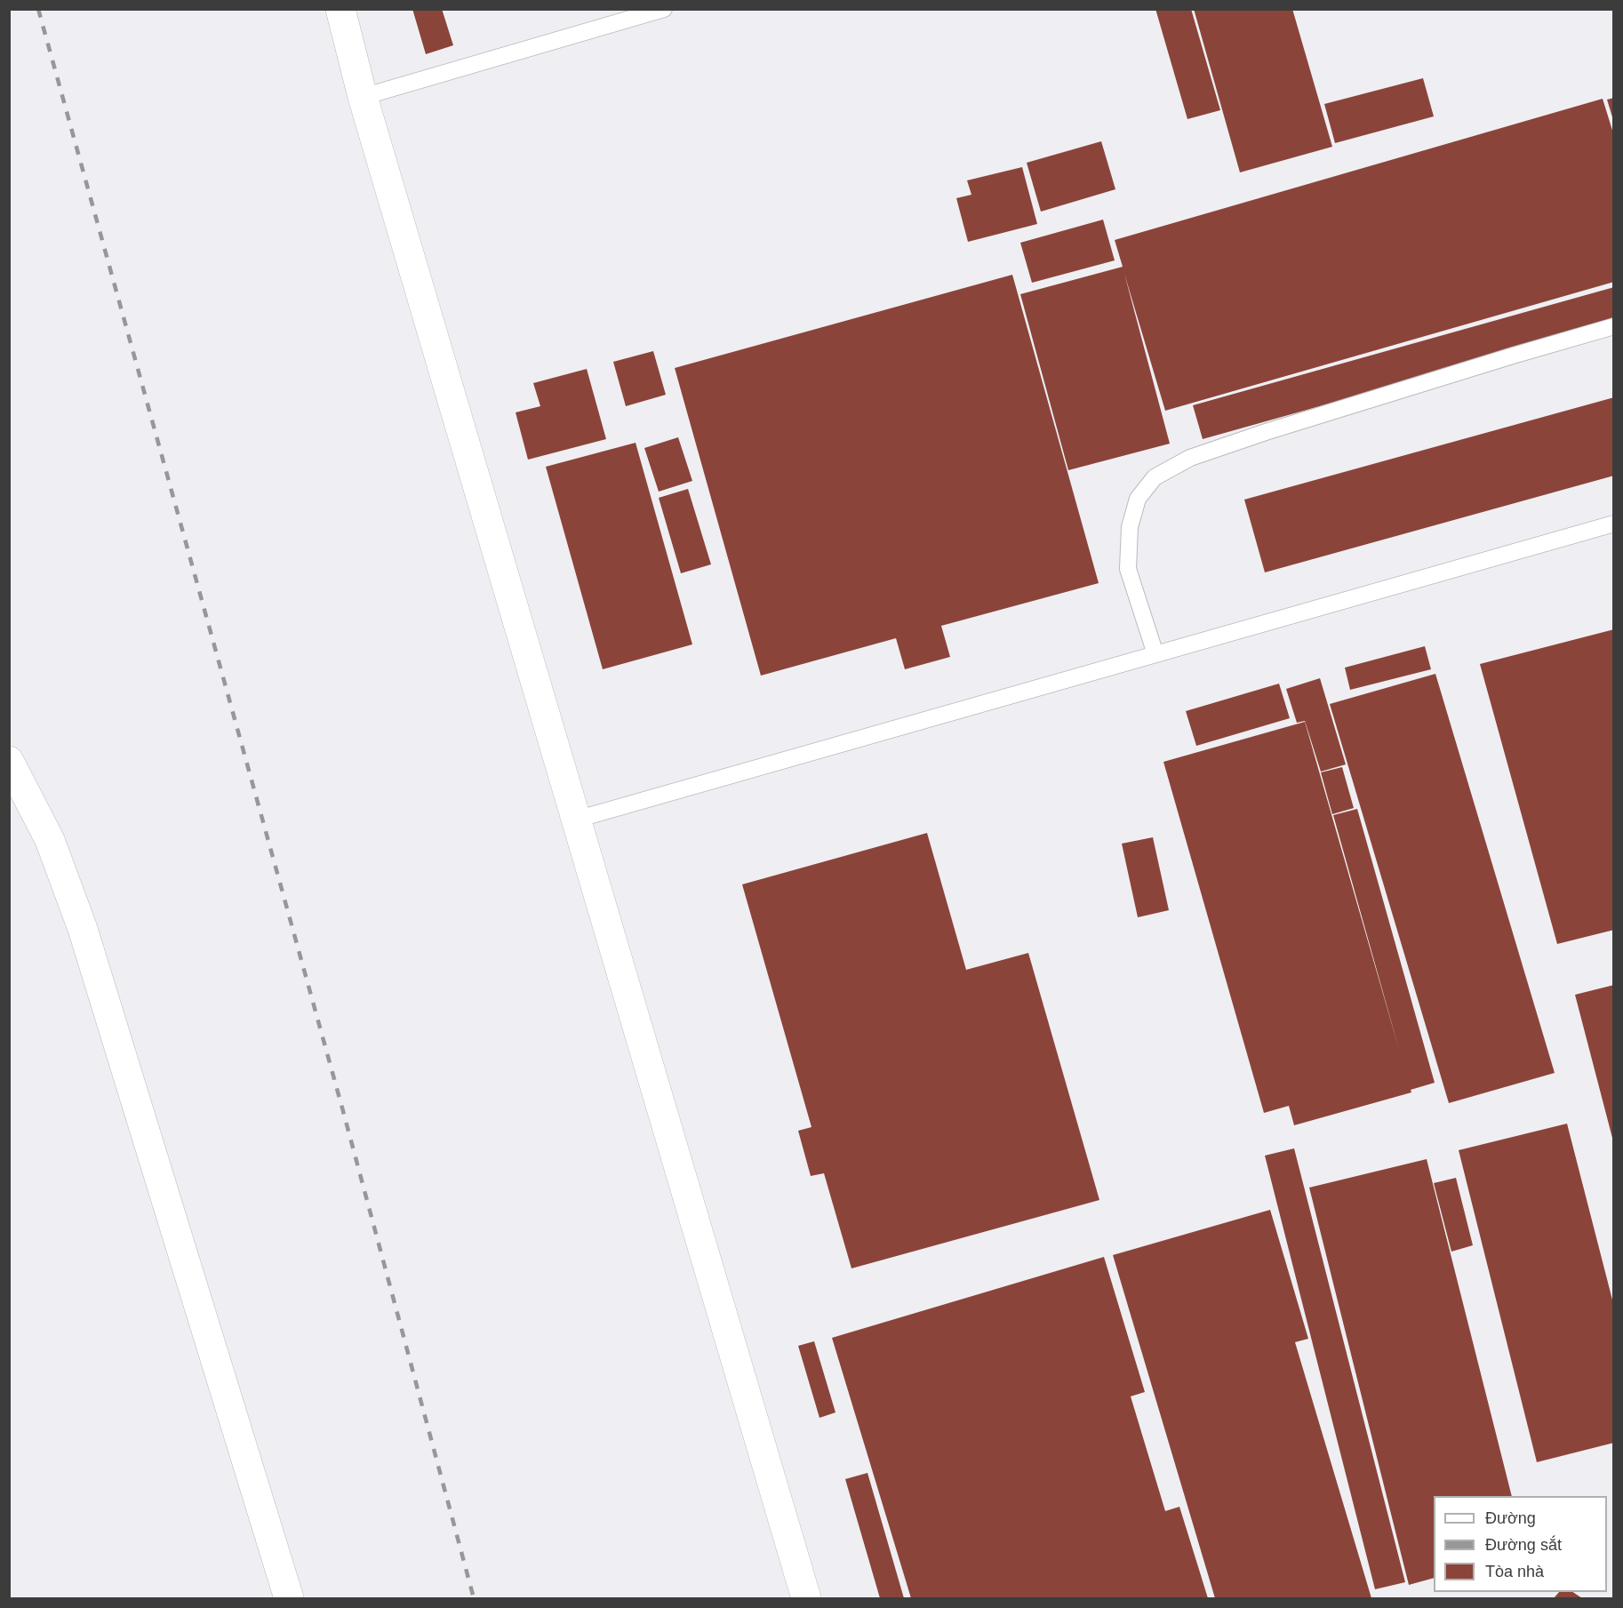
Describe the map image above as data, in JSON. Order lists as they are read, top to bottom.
{
  "legend": ["Đường", "Đường sắt", "Tòa nhà"]
}
